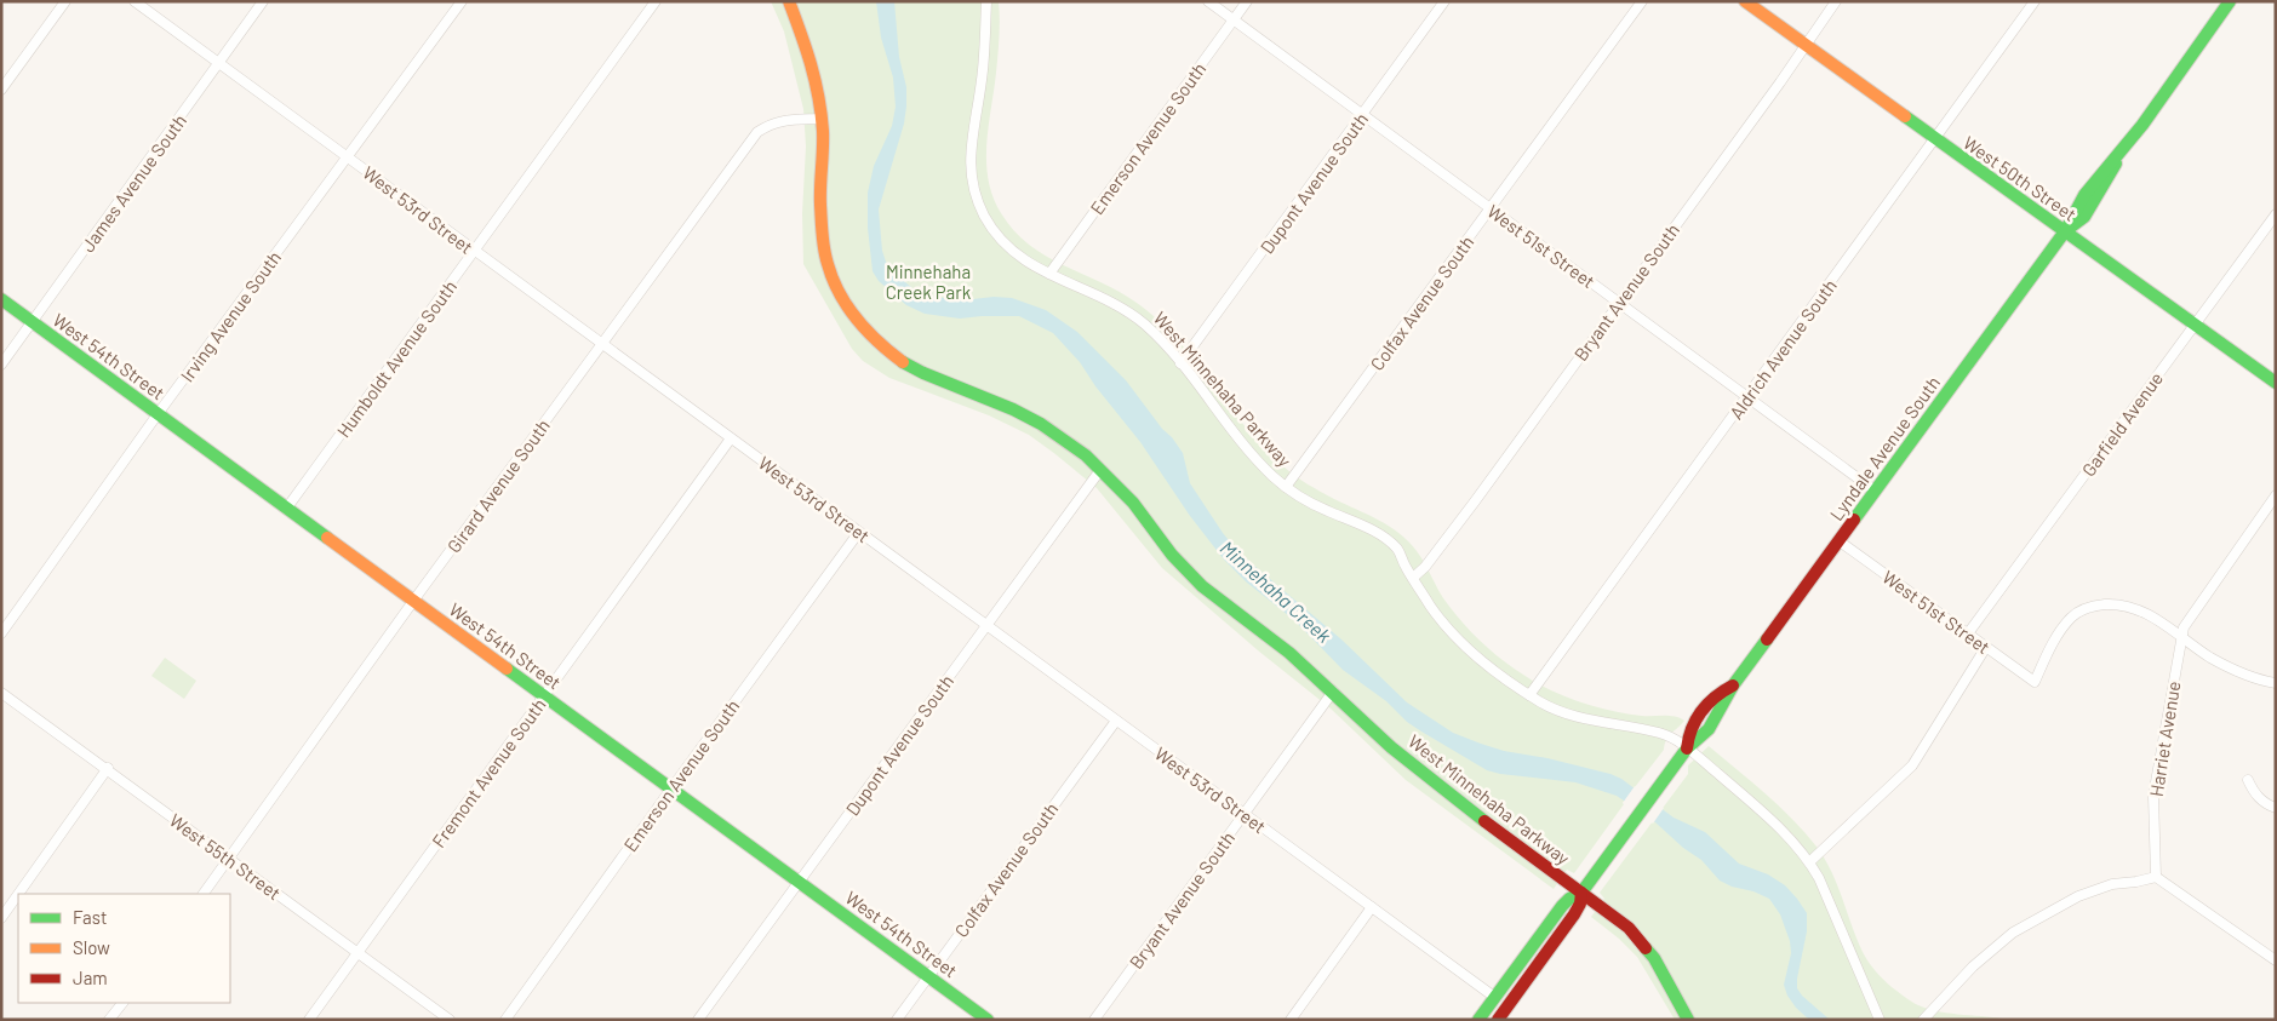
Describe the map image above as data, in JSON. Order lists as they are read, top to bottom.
{
  "streets": {
    "street": [
      "Emerson Avenue South",
      "West 50th Street",
      "James Avenue South",
      "Dupont Avenue South",
      "West 53rd Street",
      "West 51st Street",
      "Bryant Avenue South",
      "Colfax Avenue South",
      "Irving Avenue South",
      "Aldrich Avenue South",
      "West 54th Street",
      "Humboldt Avenue South",
      "West Minnehaha Parkway",
      "Garfield Avenue",
      "Lyndale Avenue South",
      "Girard Avenue South",
      "Harriet Avenue",
      "Fremont Avenue South",
      "West 55th Street"
    ]
  },
  "crossings": [
    ["Emerson Avenue South", "West 53rd Street"],
    ["Emerson Avenue South", "West 51st Street"],
    ["Emerson Avenue South", "West 54th Street"],
    ["Emerson Avenue South", "West Minnehaha Parkway"],
    ["West 50th Street", "Bryant Avenue South"],
    ["West 50th Street", "Aldrich Avenue South"],
    ["West 50th Street", "Garfield Avenue"],
    ["West 50th Street", "Lyndale Avenue South"],
    ["James Avenue South", "West 53rd Street"],
    ["James Avenue South", "West 54th Street"],
    ["Dupont Avenue South", "West 53rd Street"],
    ["Dupont Avenue South", "West 51st Street"],
    ["Dupont Avenue South", "West 54th Street"],
    ["Dupont Avenue South", "West Minnehaha Parkway"],
    ["West 53rd Street", "Bryant Avenue South"],
    ["West 53rd Street", "Colfax Avenue South"],
    ["West 53rd Street", "Irving Avenue South"],
    ["West 53rd Street", "Humboldt Avenue South"],
    ["West 53rd Street", "Lyndale Avenue South"],
    ["West 53rd Street", "Girard Avenue South"],
    ["West 53rd Street", "Fremont Avenue South"],
    ["West 51st Street", "Bryant Avenue South"],
    ["West 51st Street", "Colfax Avenue South"],
    ["West 51st Street", "Aldrich Avenue South"],
    ["West 51st Street", "Garfield Avenue"],
    ["West 51st Street", "Lyndale Avenue South"],
    ["West 51st Street", "Harriet Avenue"],
    ["Bryant Avenue South", "West Minnehaha Parkway"],
    ["Colfax Avenue South", "West 54th Street"],
    ["Colfax Avenue South", "West Minnehaha Parkway"],
    ["Irving Avenue South", "West 54th Street"],
    ["Aldrich Avenue South", "West Minnehaha Parkway"],
    ["West 54th Street", "Humboldt Avenue South"],
    ["West 54th Street", "Girard Avenue South"],
    ["West 54th Street", "Fremont Avenue South"],
    ["West Minnehaha Parkway", "Lyndale Avenue South"],
    ["West Minnehaha Parkway", "Girard Avenue South"],
    ["Girard Avenue South", "West 55th Street"],
    ["Fremont Avenue South", "West 55th Street"]
  ],
  "water": ["Minnehaha Creek"],
  "parks": ["Minnehaha Creek Park"],
  "legend": ["Fast", "Slow", "Jam"]
}
